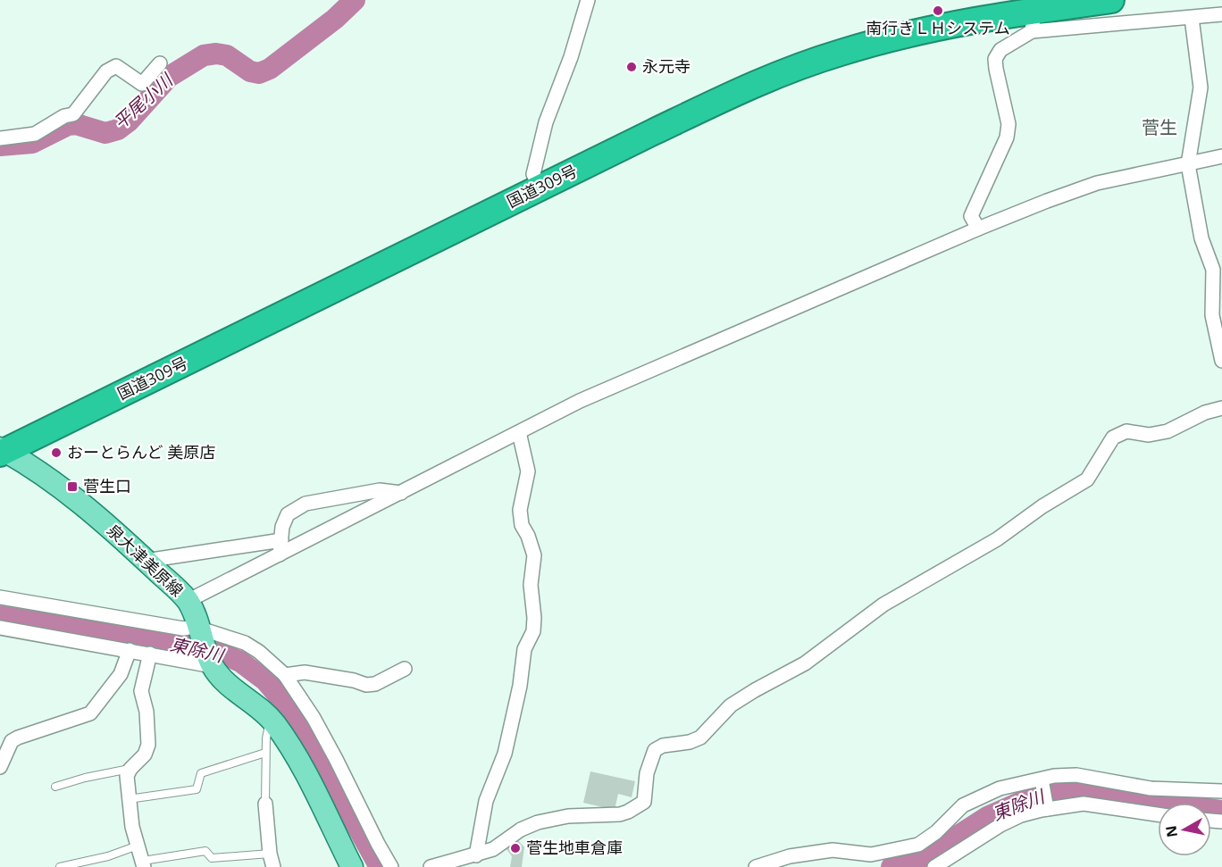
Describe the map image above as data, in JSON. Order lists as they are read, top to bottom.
{
  "streets": {
    "highway": ["国道309号"],
    "main road": ["泉大津美原線"]
  },
  "crossings": [
    ["国道309号", "泉大津美原線"]
  ],
  "districts": ["菅生"],
  "water": ["平尾小川", "東除川"],
  "places": {
    "other": [
      "南行きＬＨシステム",
      "永元寺",
      "おーとらんど 美原店",
      "菅生地車倉庫"
    ],
    "transit": ["菅生口"]
  },
  "north": "left"
}
